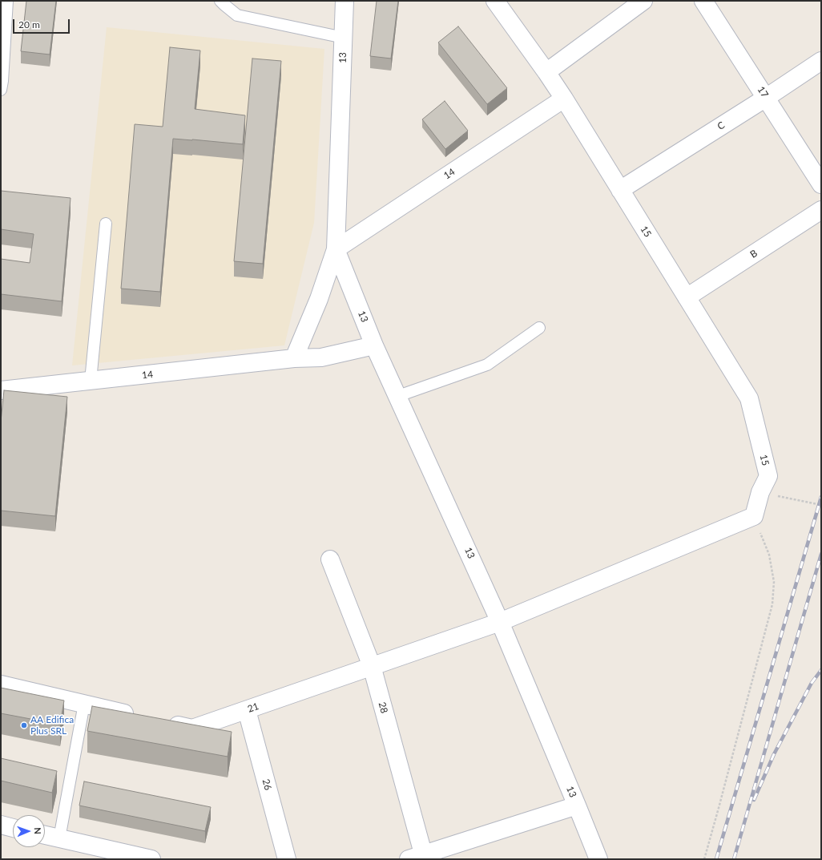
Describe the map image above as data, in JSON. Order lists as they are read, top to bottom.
{
  "streets": {
    "street": [
      "13",
      "17",
      "C",
      "14",
      "15",
      "B",
      "21",
      "28",
      "26"
    ]
  },
  "crossings": [
    ["13", "14"],
    ["13", "21"],
    ["17", "C"],
    ["C", "15"],
    ["14", "15"],
    ["15", "B"],
    ["21", "28"],
    ["21", "26"]
  ],
  "places": ["AA Edifica Plus SRL"],
  "scale_bar": "20 m",
  "north": "right"
}
